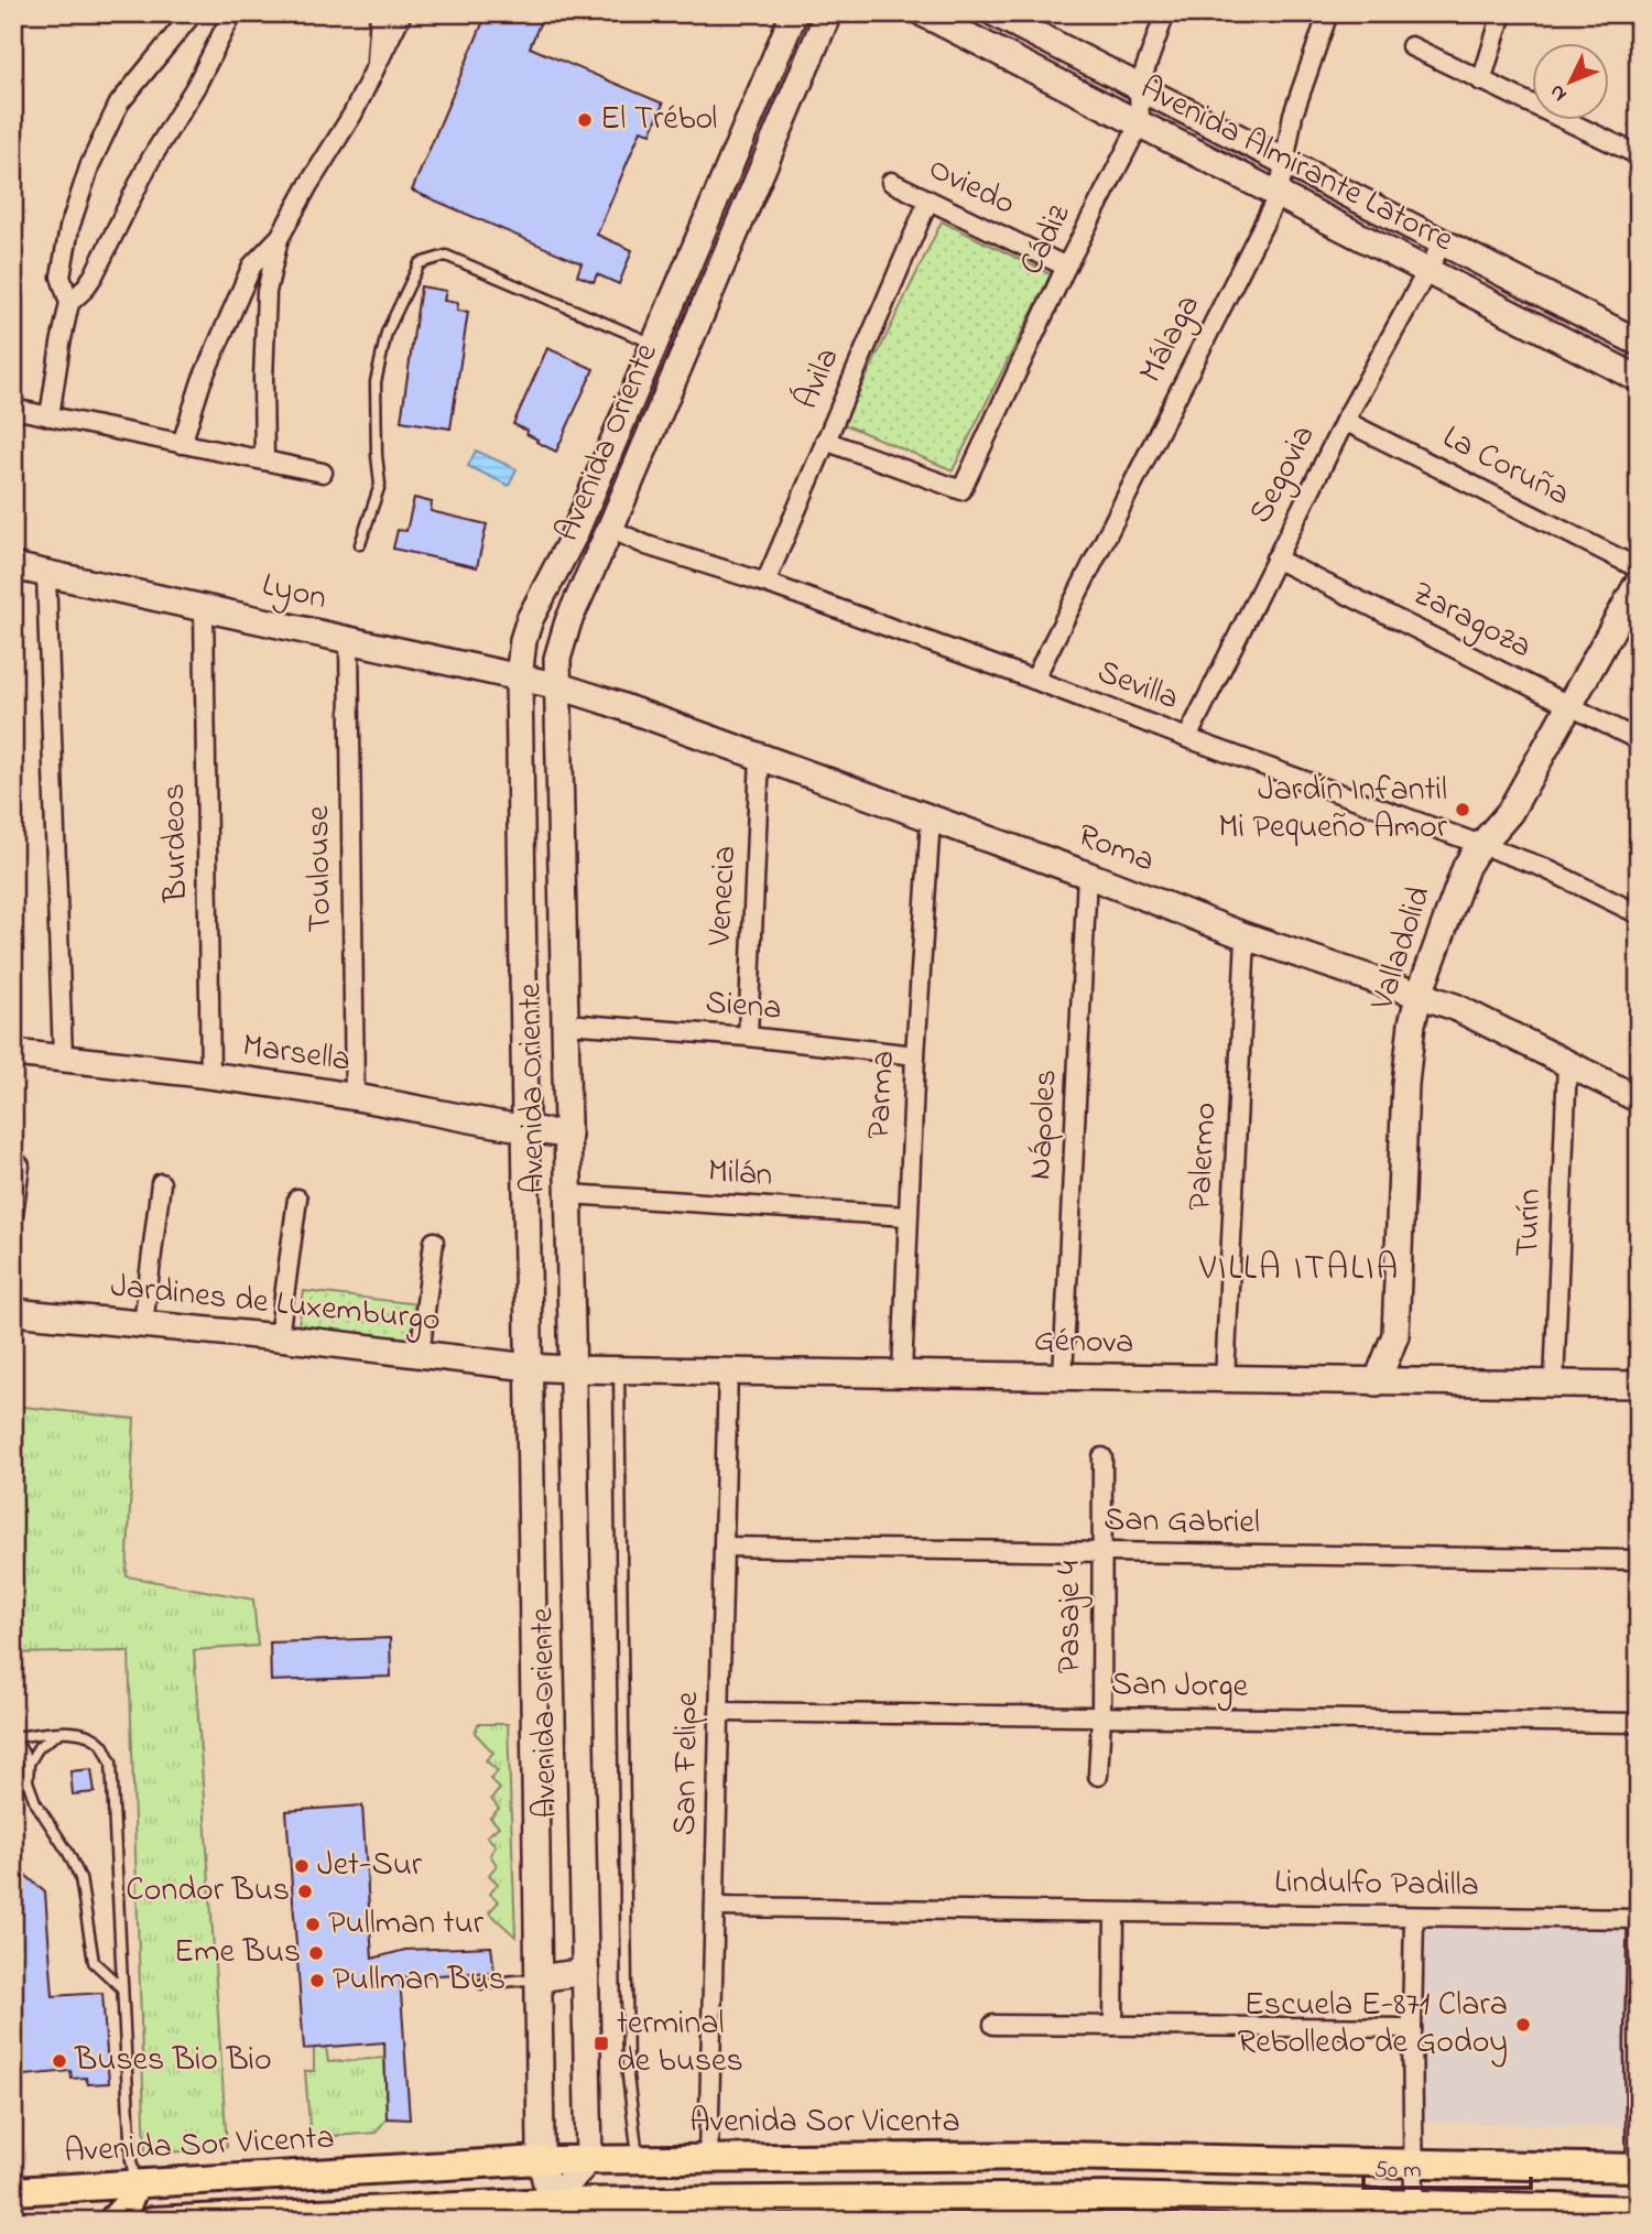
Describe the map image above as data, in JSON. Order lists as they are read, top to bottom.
{
  "streets": {
    "main road": [
      "Avenida Almirante Latorre",
      "Avenida Oriente",
      "Lyon",
      "Roma",
      "Valladolid",
      "Marsella",
      "Jardines de Luxemburgo",
      "Génova",
      "Avenida Sor Vicenta"
    ],
    "street": [
      "Oviedo",
      "Cádiz",
      "Málaga",
      "Ávila",
      "La Coruña",
      "Segovia",
      "Zaragoza",
      "Sevilla",
      "Burdeos",
      "Toulouse",
      "Venecia",
      "Siena",
      "Parma",
      "Nápoles",
      "Palermo",
      "Milán",
      "Turín",
      "San Gabriel",
      "Pasaje 4",
      "San Jorge",
      "San Felipe",
      "Lindulfo Padilla"
    ]
  },
  "crossings": [
    ["Avenida Almirante Latorre", "Cádiz"],
    ["Avenida Almirante Latorre", "Málaga"],
    ["Avenida Almirante Latorre", "Segovia"],
    ["Oviedo", "Cádiz"],
    ["Oviedo", "Ávila"],
    ["Cádiz", "Ávila"],
    ["Málaga", "Sevilla"],
    ["Ávila", "Sevilla"],
    ["Avenida Oriente", "Lyon"],
    ["Avenida Oriente", "Sevilla"],
    ["Avenida Oriente", "Roma"],
    ["Avenida Oriente", "Siena"],
    ["Avenida Oriente", "Marsella"],
    ["Avenida Oriente", "Milán"],
    ["Avenida Oriente", "Jardines de Luxemburgo"],
    ["Avenida Oriente", "Génova"],
    ["Avenida Oriente", "Avenida Sor Vicenta"],
    ["La Coruña", "Segovia"],
    ["Segovia", "Zaragoza"],
    ["Segovia", "Sevilla"],
    ["Lyon", "Burdeos"],
    ["Lyon", "Roma"],
    ["Lyon", "Toulouse"],
    ["Zaragoza", "Valladolid"],
    ["Sevilla", "Valladolid"],
    ["Burdeos", "Marsella"],
    ["Roma", "Venecia"],
    ["Roma", "Valladolid"],
    ["Roma", "Parma"],
    ["Roma", "Nápoles"],
    ["Roma", "Palermo"],
    ["Roma", "Turín"],
    ["Toulouse", "Marsella"],
    ["Venecia", "Siena"],
    ["Valladolid", "Génova"],
    ["Siena", "Parma"],
    ["Parma", "Milán"],
    ["Parma", "Génova"],
    ["Nápoles", "Génova"],
    ["Palermo", "Génova"],
    ["Turín", "Génova"],
    ["Jardines de Luxemburgo", "Génova"],
    ["Génova", "San Felipe"],
    ["San Gabriel", "Pasaje 4"],
    ["San Gabriel", "San Felipe"],
    ["Pasaje 4", "San Jorge"],
    ["San Jorge", "San Felipe"],
    ["San Felipe", "Lindulfo Padilla"],
    ["San Felipe", "Avenida Sor Vicenta"]
  ],
  "districts": ["VILLA ITALIA"],
  "places": {
    "other": [
      "El Trébol",
      "Jardín Infantil Mi Pequeño Amor",
      "Jet-Sur",
      "Condor Bus",
      "Pullman tur",
      "Eme Bus",
      "Pullman Bus",
      "Escuela E-871 Clara Rebolledo de Godoy",
      "Buses Bio Bio"
    ],
    "transit": ["terminal de buses"]
  },
  "scale_bar": "50 m",
  "north": "bottom left"
}
